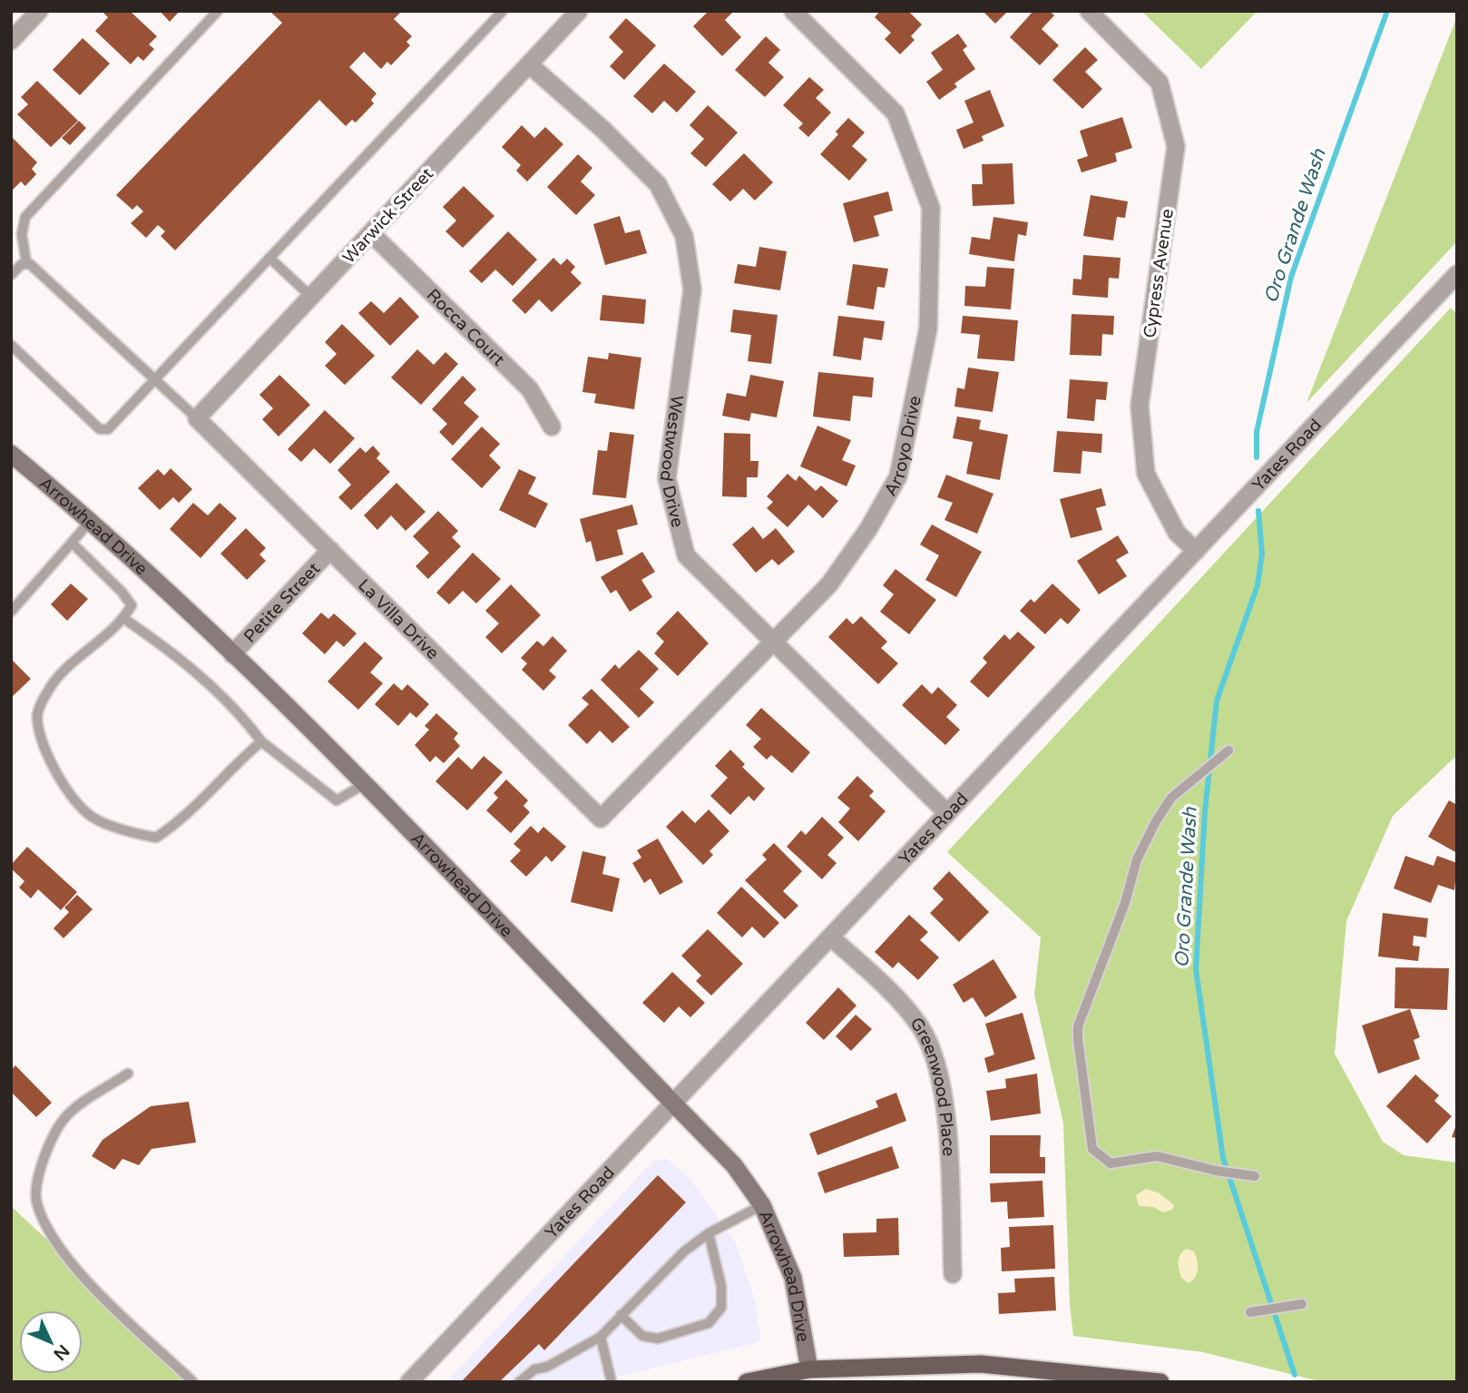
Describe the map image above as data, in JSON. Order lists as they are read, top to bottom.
{
  "streets": {
    "main road": ["Arrowhead Drive"],
    "street": [
      "Warwick Street",
      "Cypress Avenue",
      "Rocca Court",
      "Arroyo Drive",
      "Yates Road",
      "Westwood Drive",
      "Petite Street",
      "La Villa Drive",
      "Greenwood Place"
    ]
  },
  "crossings": [
    ["Warwick Street", "Rocca Court"],
    ["Warwick Street", "Westwood Drive"],
    ["Warwick Street", "La Villa Drive"],
    ["Cypress Avenue", "Yates Road"],
    ["Arroyo Drive", "Westwood Drive"],
    ["Arroyo Drive", "La Villa Drive"],
    ["Yates Road", "Westwood Drive"],
    ["Yates Road", "Arrowhead Drive"],
    ["Yates Road", "Greenwood Place"],
    ["Arrowhead Drive", "Petite Street"],
    ["Petite Street", "La Villa Drive"]
  ],
  "water": ["Oro Grande Wash"],
  "north": "bottom right"
}
